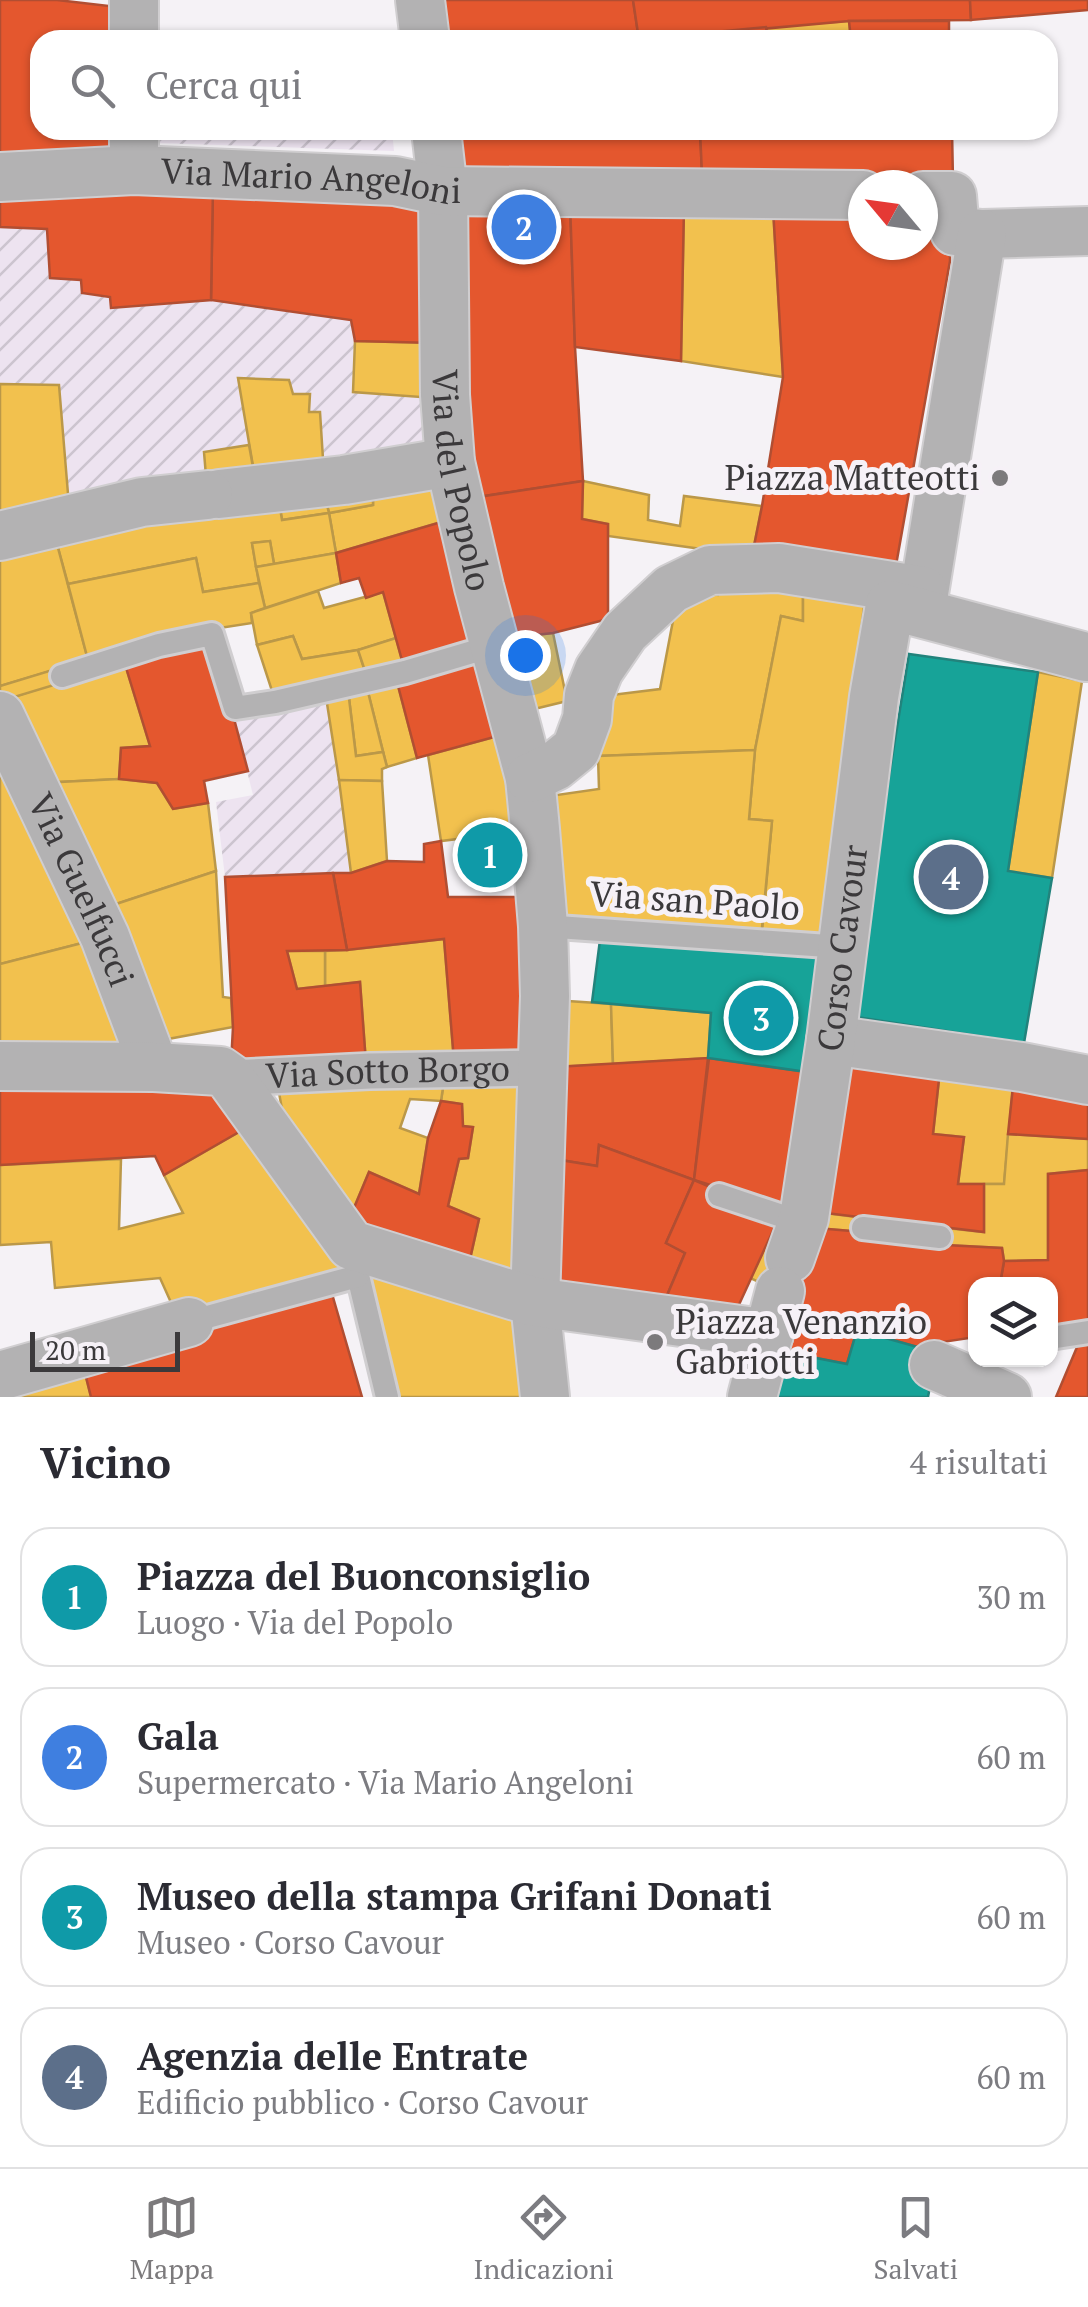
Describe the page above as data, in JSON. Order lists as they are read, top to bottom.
{
  "streets": {
    "street": [
      "Via Mario Angeloni",
      "Via del Popolo",
      "Via Guelfucci",
      "Corso Cavour",
      "Via Sotto Borgo"
    ],
    "lane": ["Via san Paolo"]
  },
  "crossings": [
    ["Via Mario Angeloni", "Via del Popolo"],
    ["Via del Popolo", "Via san Paolo"],
    ["Via del Popolo", "Via Sotto Borgo"],
    ["Via san Paolo", "Corso Cavour"]
  ],
  "places": ["Piazza Matteotti", "Piazza Venanzio Gabriotti"],
  "scale_bar": "20 m",
  "north": "top left",
  "page": {
    "search": "Cerca qui",
    "pins": [
      "2",
      "1",
      "4",
      "3"
    ],
    "scale": "20 m",
    "heading": ["Vicino", "4 risultati"],
    "list": [
      {
        "mark": "1",
        "name": "Piazza del Buonconsiglio",
        "note": "Luogo · Via del Popolo",
        "value": "30 m"
      },
      {
        "mark": "2",
        "name": "Gala",
        "note": "Supermercato · Via Mario Angeloni",
        "value": "60 m"
      },
      {
        "mark": "3",
        "name": "Museo della stampa Grifani Donati",
        "note": "Museo · Corso Cavour",
        "value": "60 m"
      },
      {
        "mark": "4",
        "name": "Agenzia delle Entrate",
        "note": "Edificio pubblico · Corso Cavour",
        "value": "60 m"
      }
    ],
    "nav": ["Mappa", "Indicazioni", "Salvati"]
  }
}
